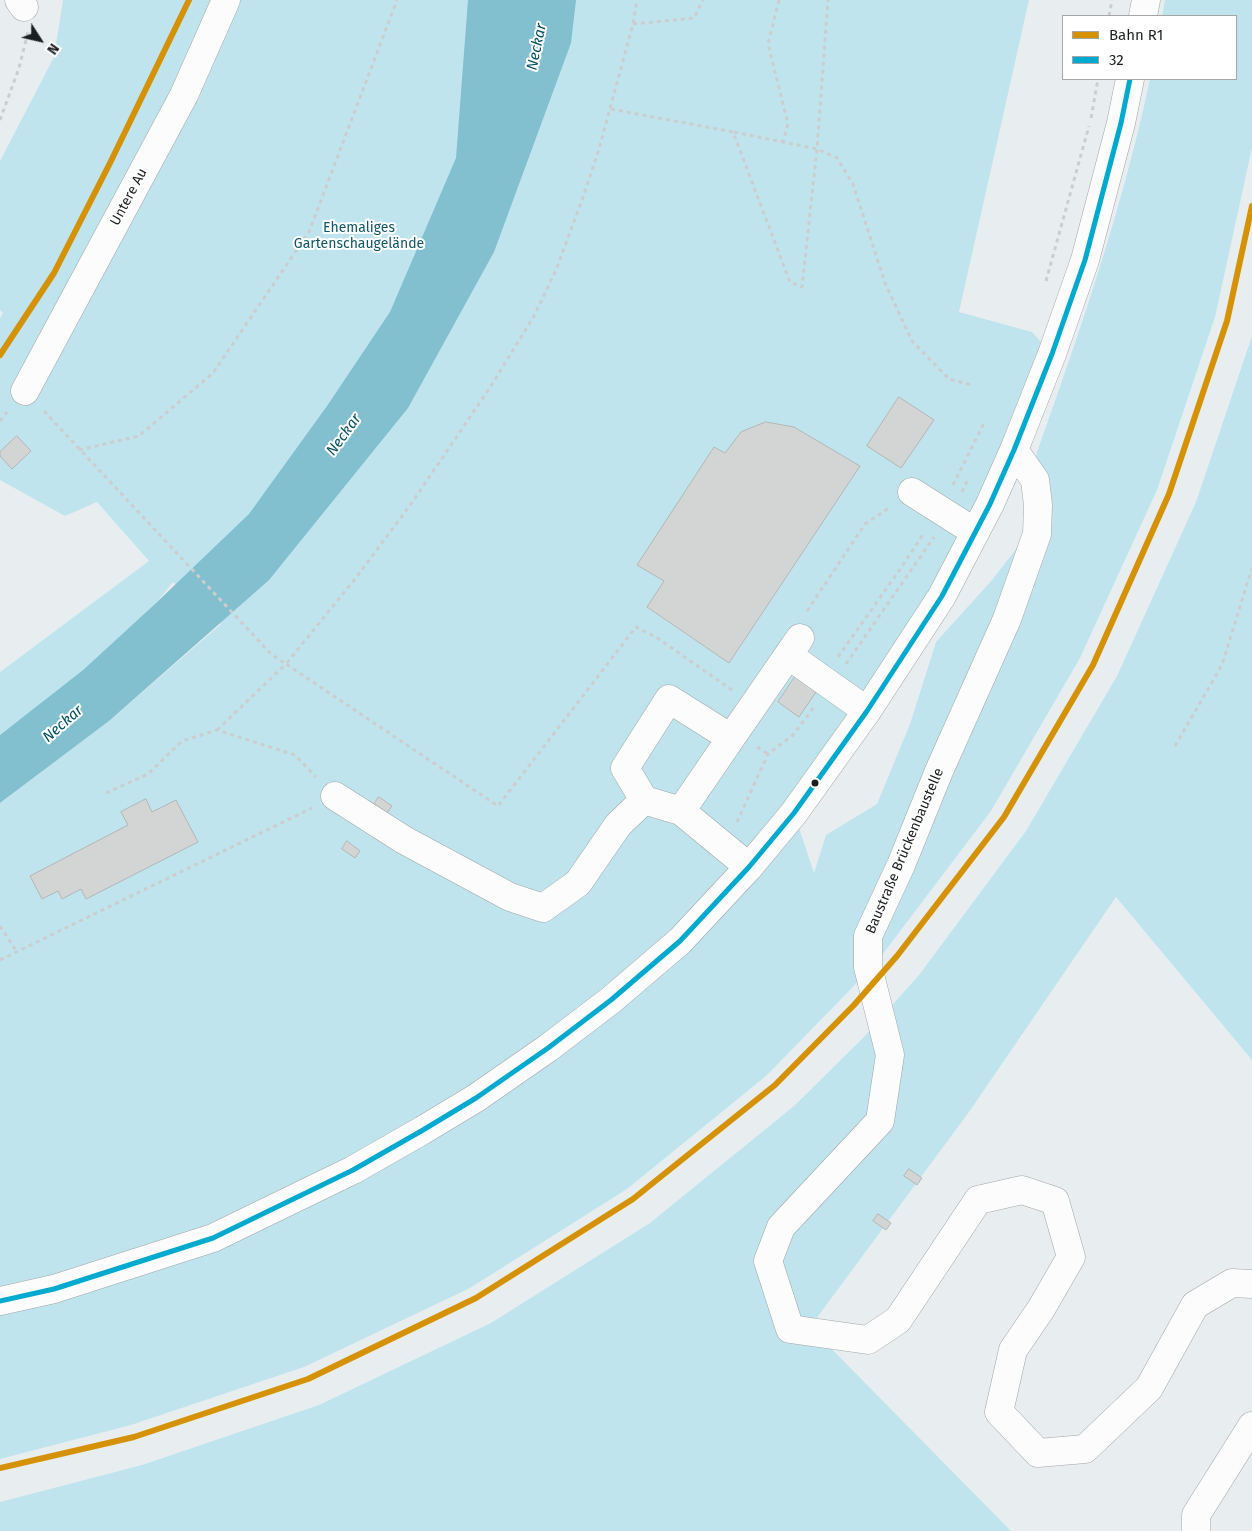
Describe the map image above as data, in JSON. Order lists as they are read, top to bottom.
{
  "streets": {
    "main road": ["Untere Au", "Baustraße Brückenbaustelle"]
  },
  "water": ["Neckar"],
  "parks": ["Ehemaliges Gartenschaugelände"],
  "lines": ["rail line R1", "transit line 32"],
  "legend": ["Bahn R1", "32"],
  "north": "bottom right"
}
